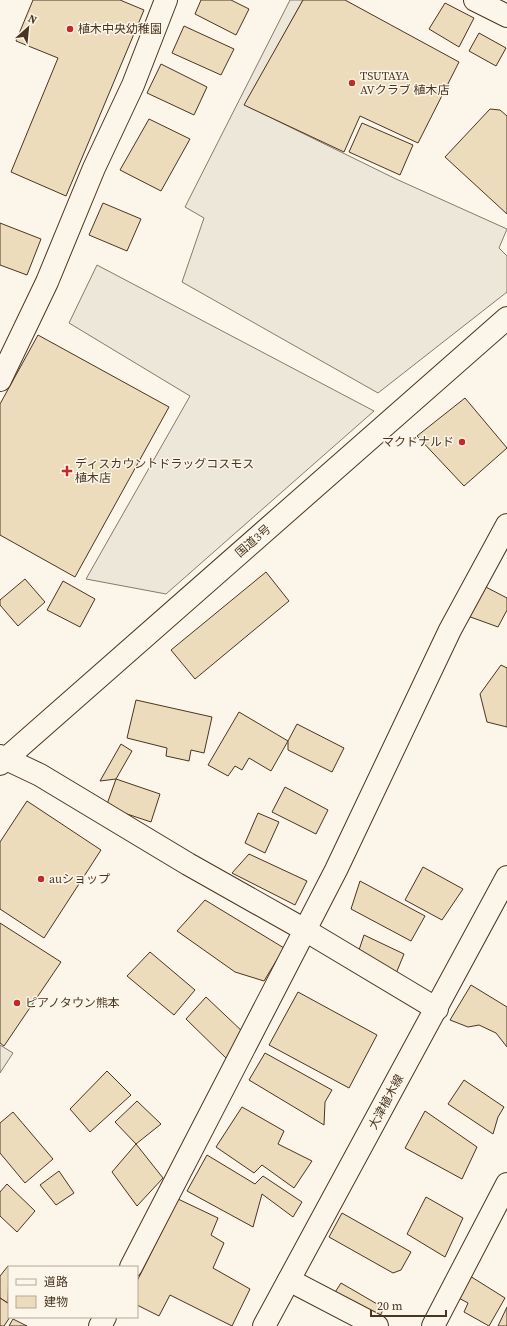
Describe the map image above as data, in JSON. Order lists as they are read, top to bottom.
{
  "streets": {
    "main road": ["国道3号", "大津植木線"]
  },
  "places": {
    "other": [
      "植木中央幼稚園",
      "TSUTAYA AVクラブ 植木店",
      "マクドナルド",
      "auショップ",
      "ピアノタウン熊本"
    ],
    "health": ["ディスカウントドラッグコスモス 植木店"]
  },
  "legend": ["道路", "建物"],
  "scale_bar": "20 m",
  "north": "top right"
}
